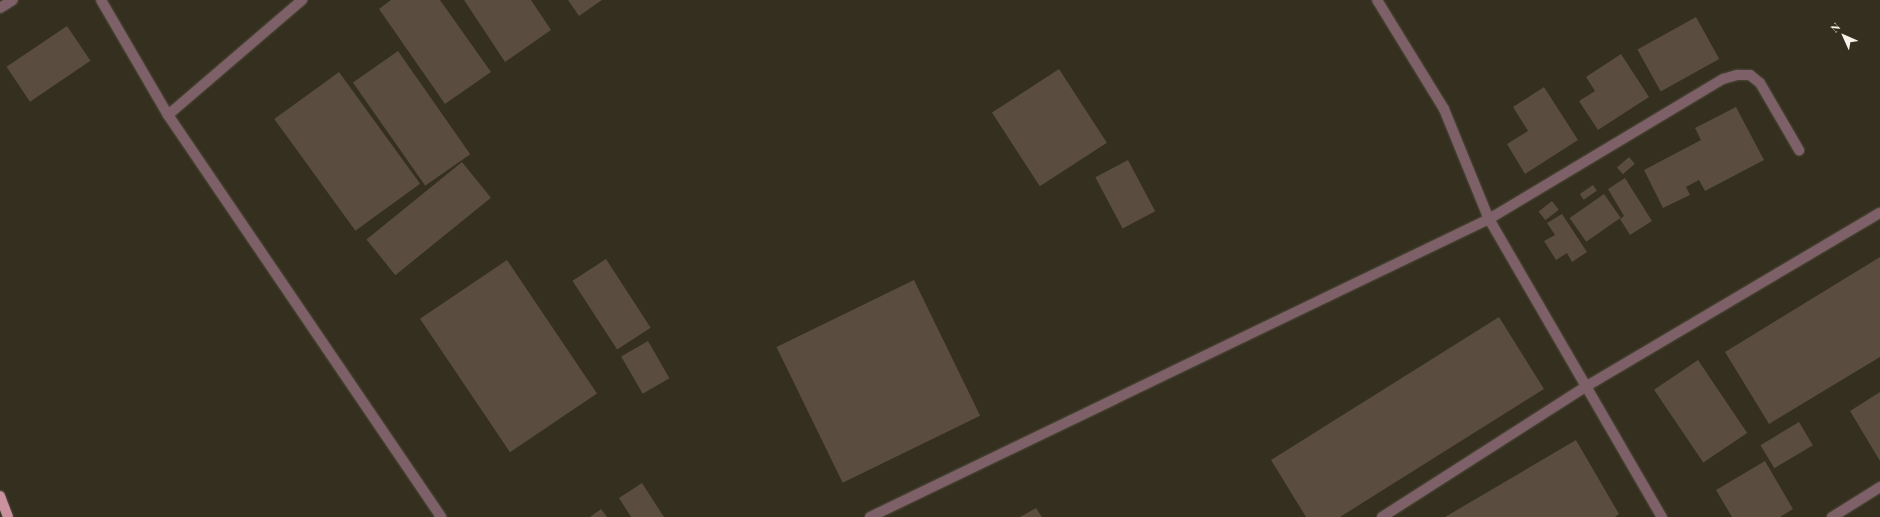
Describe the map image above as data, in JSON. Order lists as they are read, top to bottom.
{
  "north": "top left"
}
